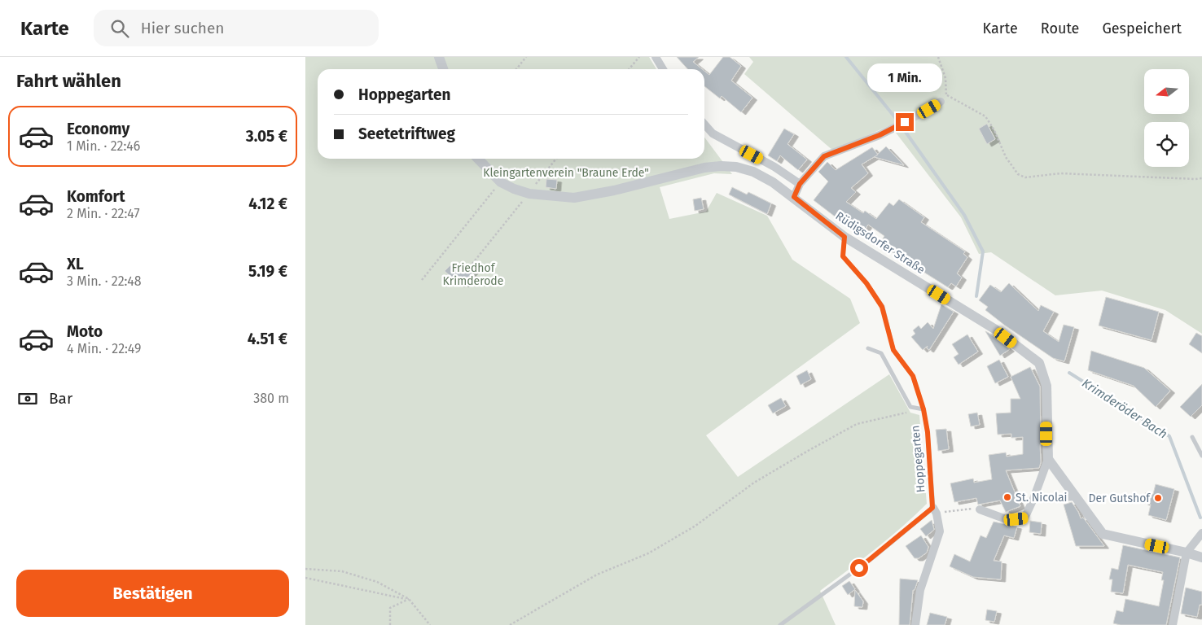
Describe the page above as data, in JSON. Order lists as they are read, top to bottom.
{
  "streets": {
    "street": ["Rüdigsdorfer Straße", "Hoppegarten"]
  },
  "crossings": [
    ["Rüdigsdorfer Straße", "Hoppegarten"]
  ],
  "water": ["Krimderöder Bach"],
  "parks": ["Kleingartenverein \"Braune Erde\"", "Friedhof Krimderode"],
  "places": ["St. Nicolai", "Der Gutshof"],
  "north": "left",
  "page": {
    "header": "Karte",
    "search": "Hier suchen",
    "nav": ["Karte", "Route", "Gespeichert"],
    "heading": "Fahrt wählen",
    "bubble": "1 Min.",
    "banner": ["Hoppegarten", "Seetetriftweg"],
    "list": [
      {
        "name": "Economy",
        "note": "1 Min. · 22:46",
        "value": "3.05 €"
      },
      {
        "name": "Komfort",
        "note": "2 Min. · 22:47",
        "value": "4.12 €"
      },
      {
        "name": "XL",
        "note": "3 Min. · 22:48",
        "value": "5.19 €"
      },
      {
        "name": "Moto",
        "note": "4 Min. · 22:49",
        "value": "4.51 €"
      }
    ],
    "pay": ["Bar", "380 m"],
    "buttons": "Bestätigen"
  }
}
